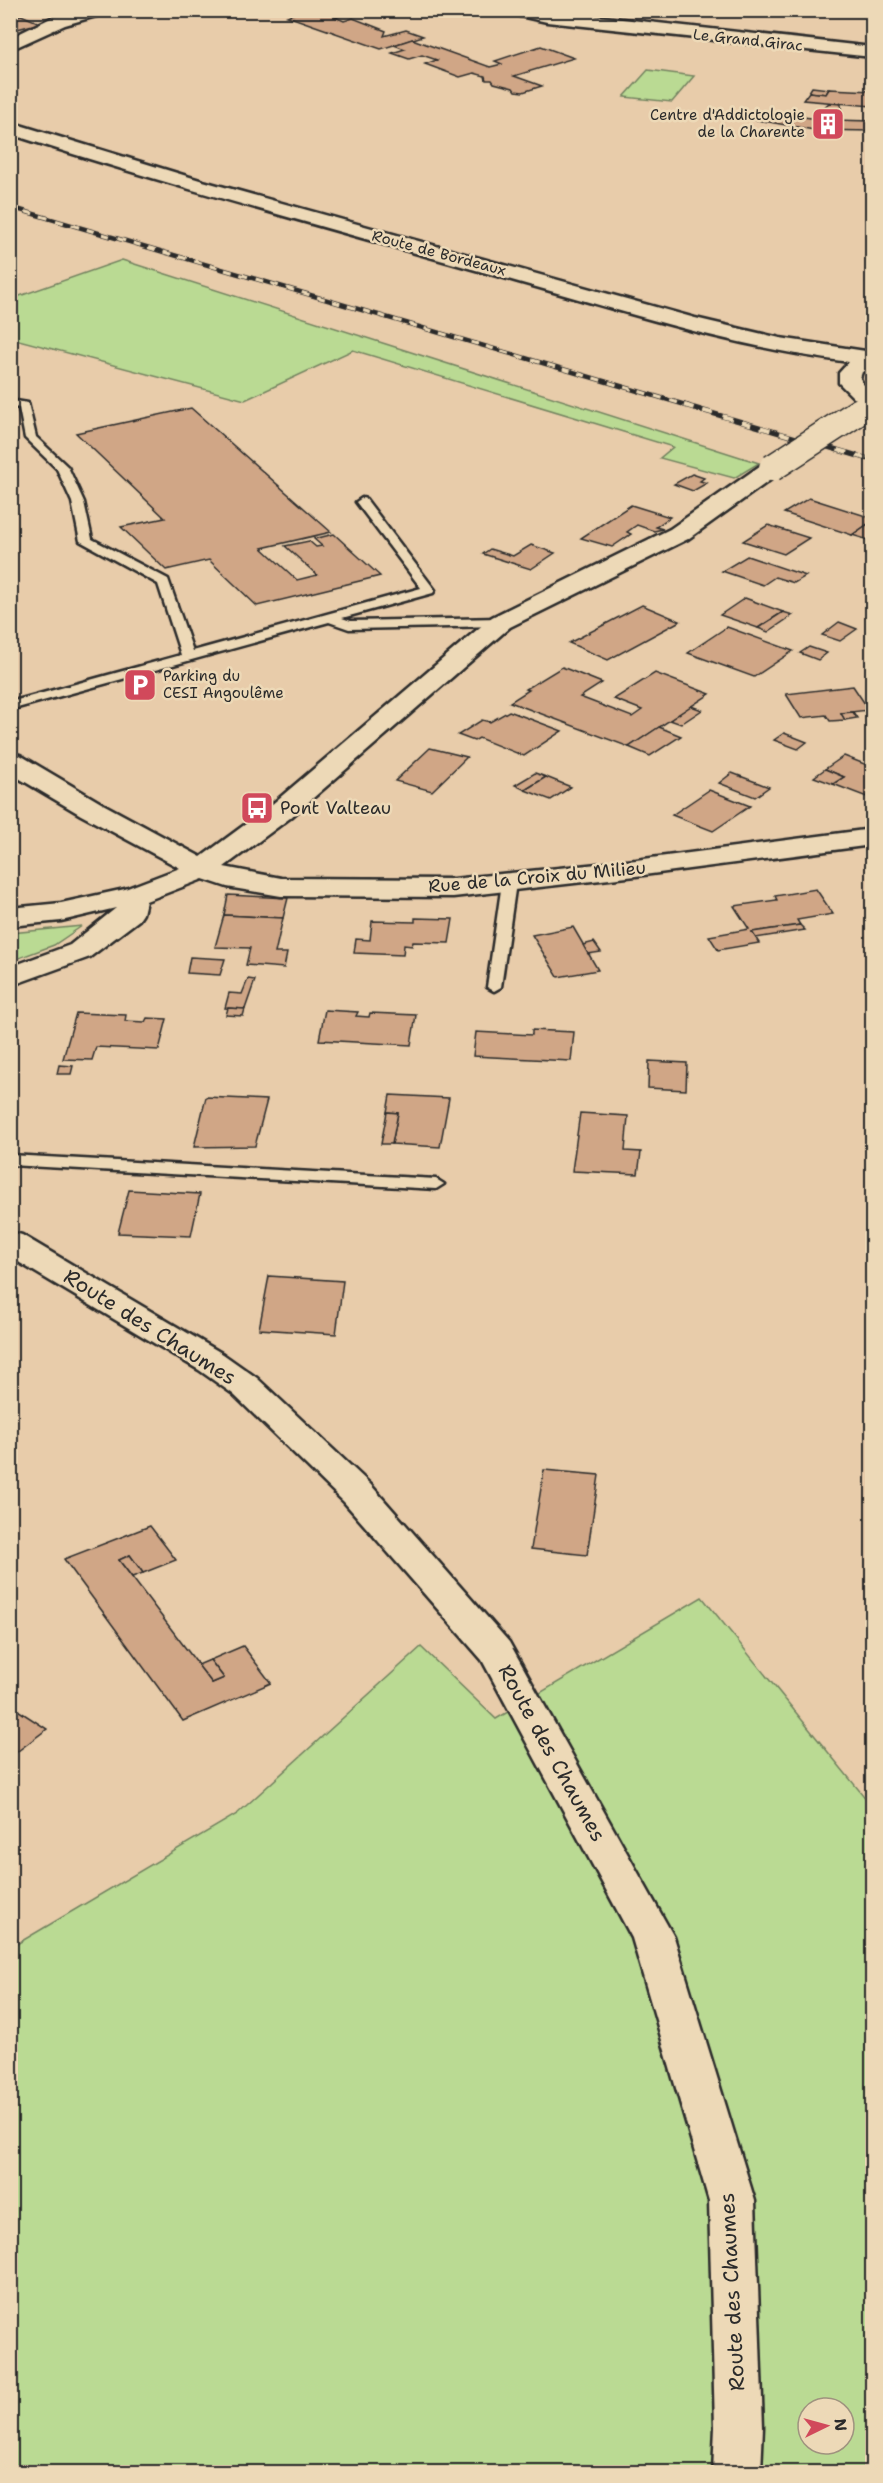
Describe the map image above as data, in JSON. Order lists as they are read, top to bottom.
{
  "streets": {
    "street": [
      "Le Grand Girac",
      "Route de Bordeaux",
      "Rue de la Croix du Milieu",
      "Route des Chaumes"
    ]
  },
  "places": {
    "building": ["Centre d'Addictologie de la Charente"],
    "parking": ["Parking du CESI Angoulême"],
    "bus stop": ["Pont Valteau"]
  },
  "north": "right"
}
